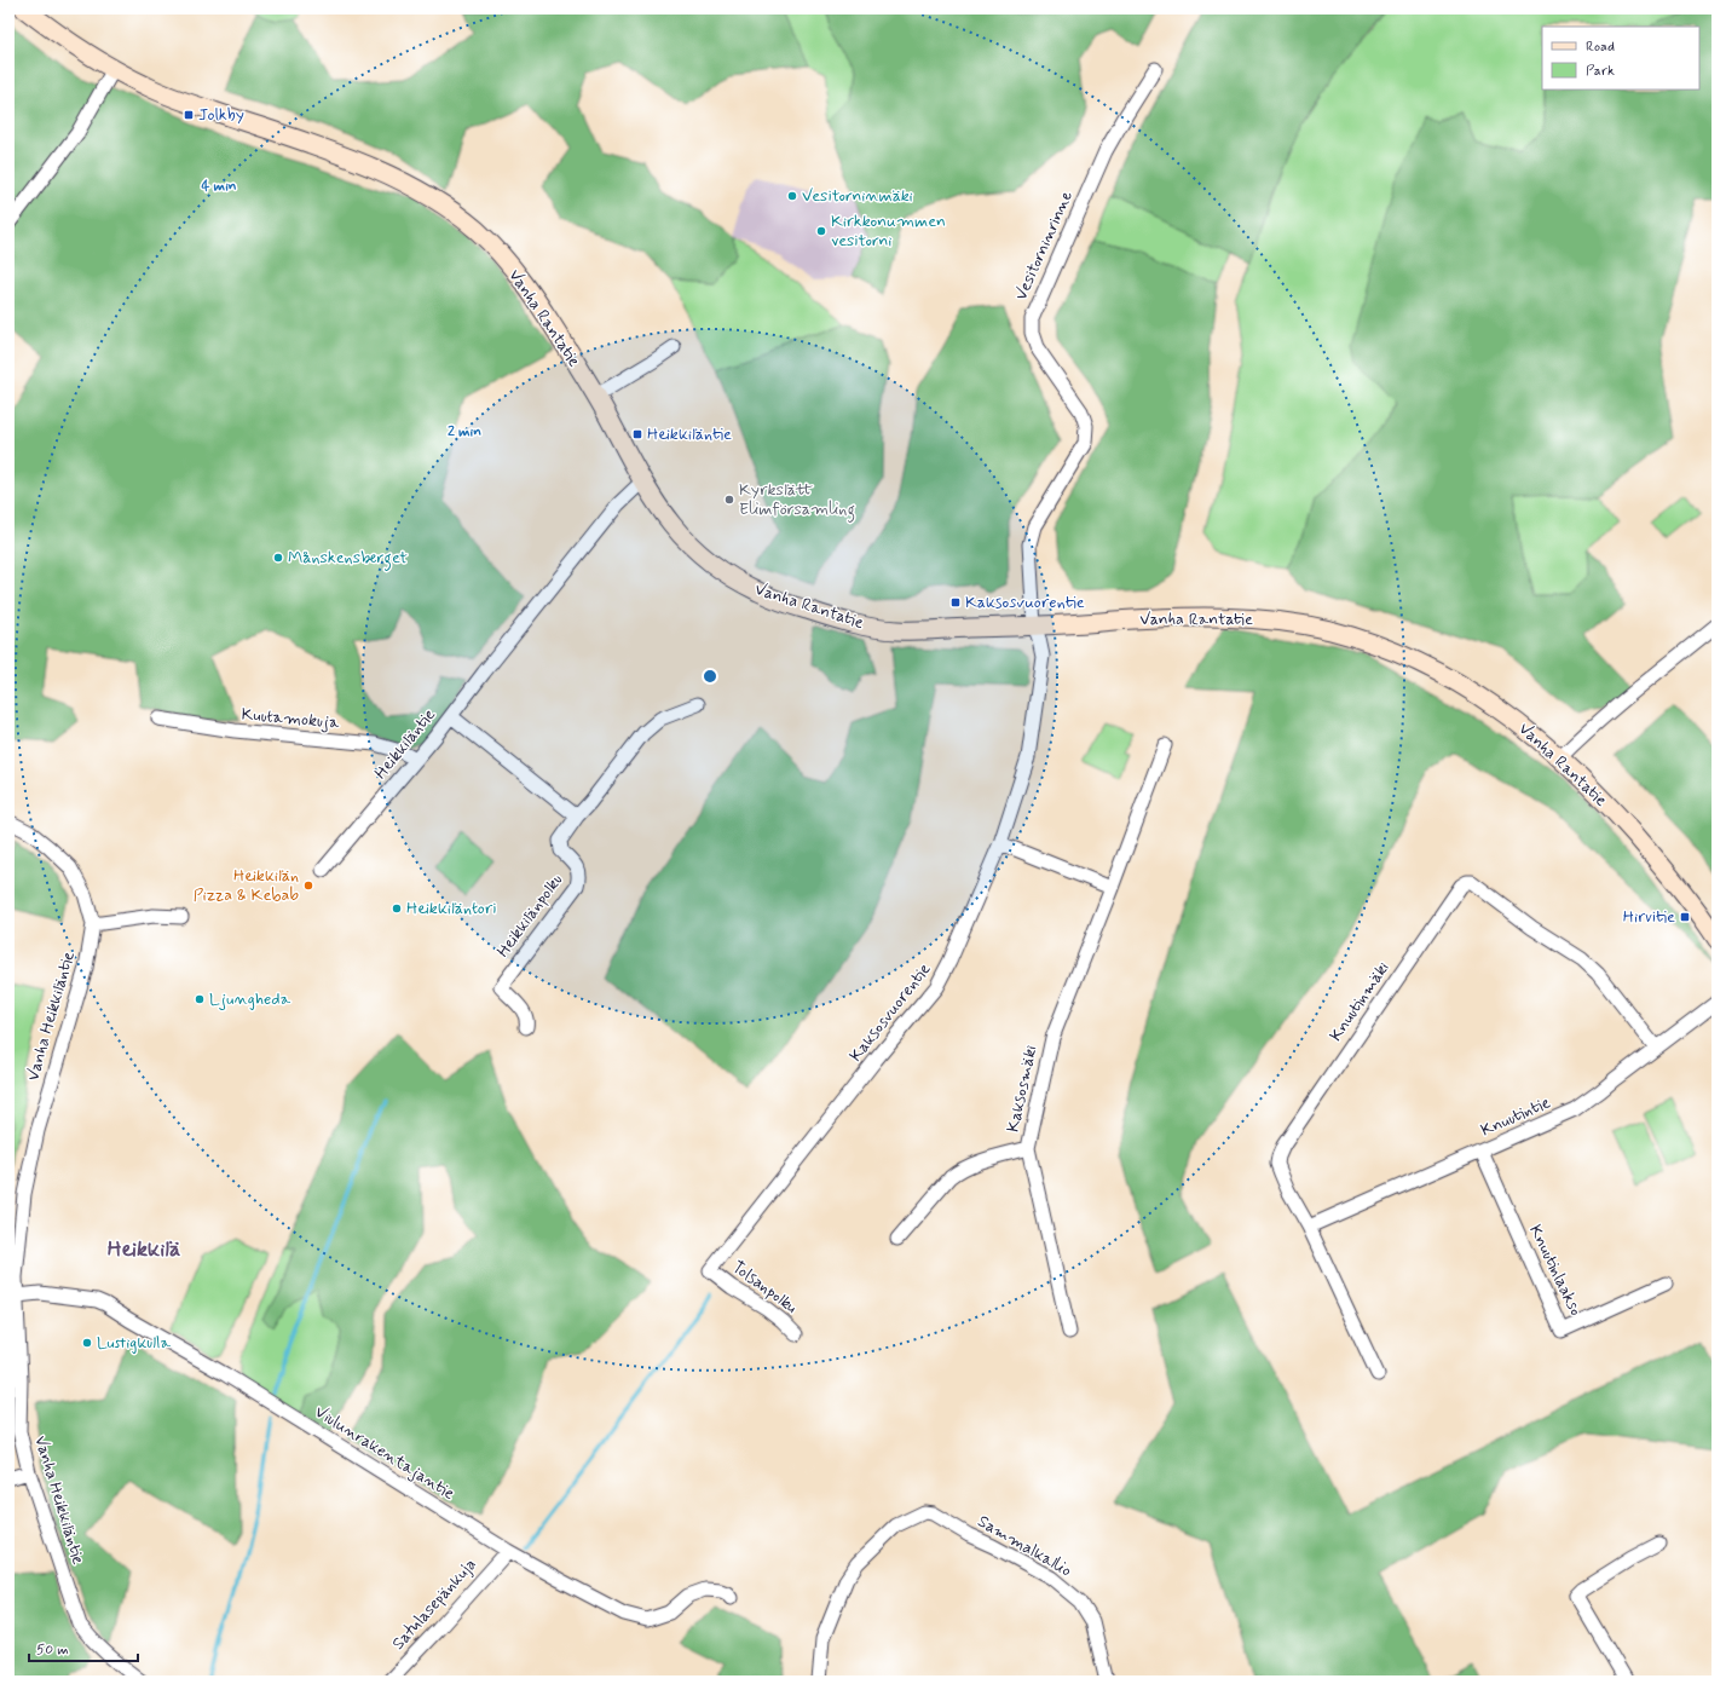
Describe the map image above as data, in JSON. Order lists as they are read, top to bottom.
{
  "streets": {
    "main road": ["Vanha Rantatie"],
    "street": [
      "Vesitorninrinne",
      "Kuutamokuja",
      "Heikkiläntie",
      "Heikkilänpolku",
      "Knuutinmäki",
      "Kaksosvuorentie",
      "Vanha Heikkiläntie",
      "Kaksosmäki",
      "Knuutintie",
      "Knuutinlaakso",
      "Tolsanpolku",
      "Viulunrakentajantie",
      "Sammalkallio",
      "Satulasepänkuja"
    ]
  },
  "crossings": [
    ["Vesitorninrinne", "Vanha Rantatie"],
    ["Vesitorninrinne", "Kaksosvuorentie"],
    ["Vanha Rantatie", "Heikkiläntie"],
    ["Vanha Rantatie", "Kaksosvuorentie"],
    ["Kuutamokuja", "Heikkiläntie"],
    ["Knuutinmäki", "Knuutintie"],
    ["Kaksosvuorentie", "Tolsanpolku"],
    ["Vanha Heikkiläntie", "Viulunrakentajantie"],
    ["Knuutintie", "Knuutinlaakso"],
    ["Viulunrakentajantie", "Satulasepänkuja"]
  ],
  "districts": ["Heikkilä"],
  "places": {
    "transit": [
      "Jolkby",
      "Heikkiläntie",
      "Kaksosvuorentie",
      "Hirvitie"
    ],
    "other": [
      "Vesitorninmäki",
      "Kirkkonummen vesitorni",
      "Kyrkslätt Elimförsamling",
      "Månskensberget",
      "Heikkilän Pizza & Kebab",
      "Heikkiläntori",
      "Ljungheda",
      "Lustigkulla"
    ]
  },
  "legend": ["Road", "Park"],
  "scale_bar": "50 m",
  "rings": ["4 min", "2 min"]
}
